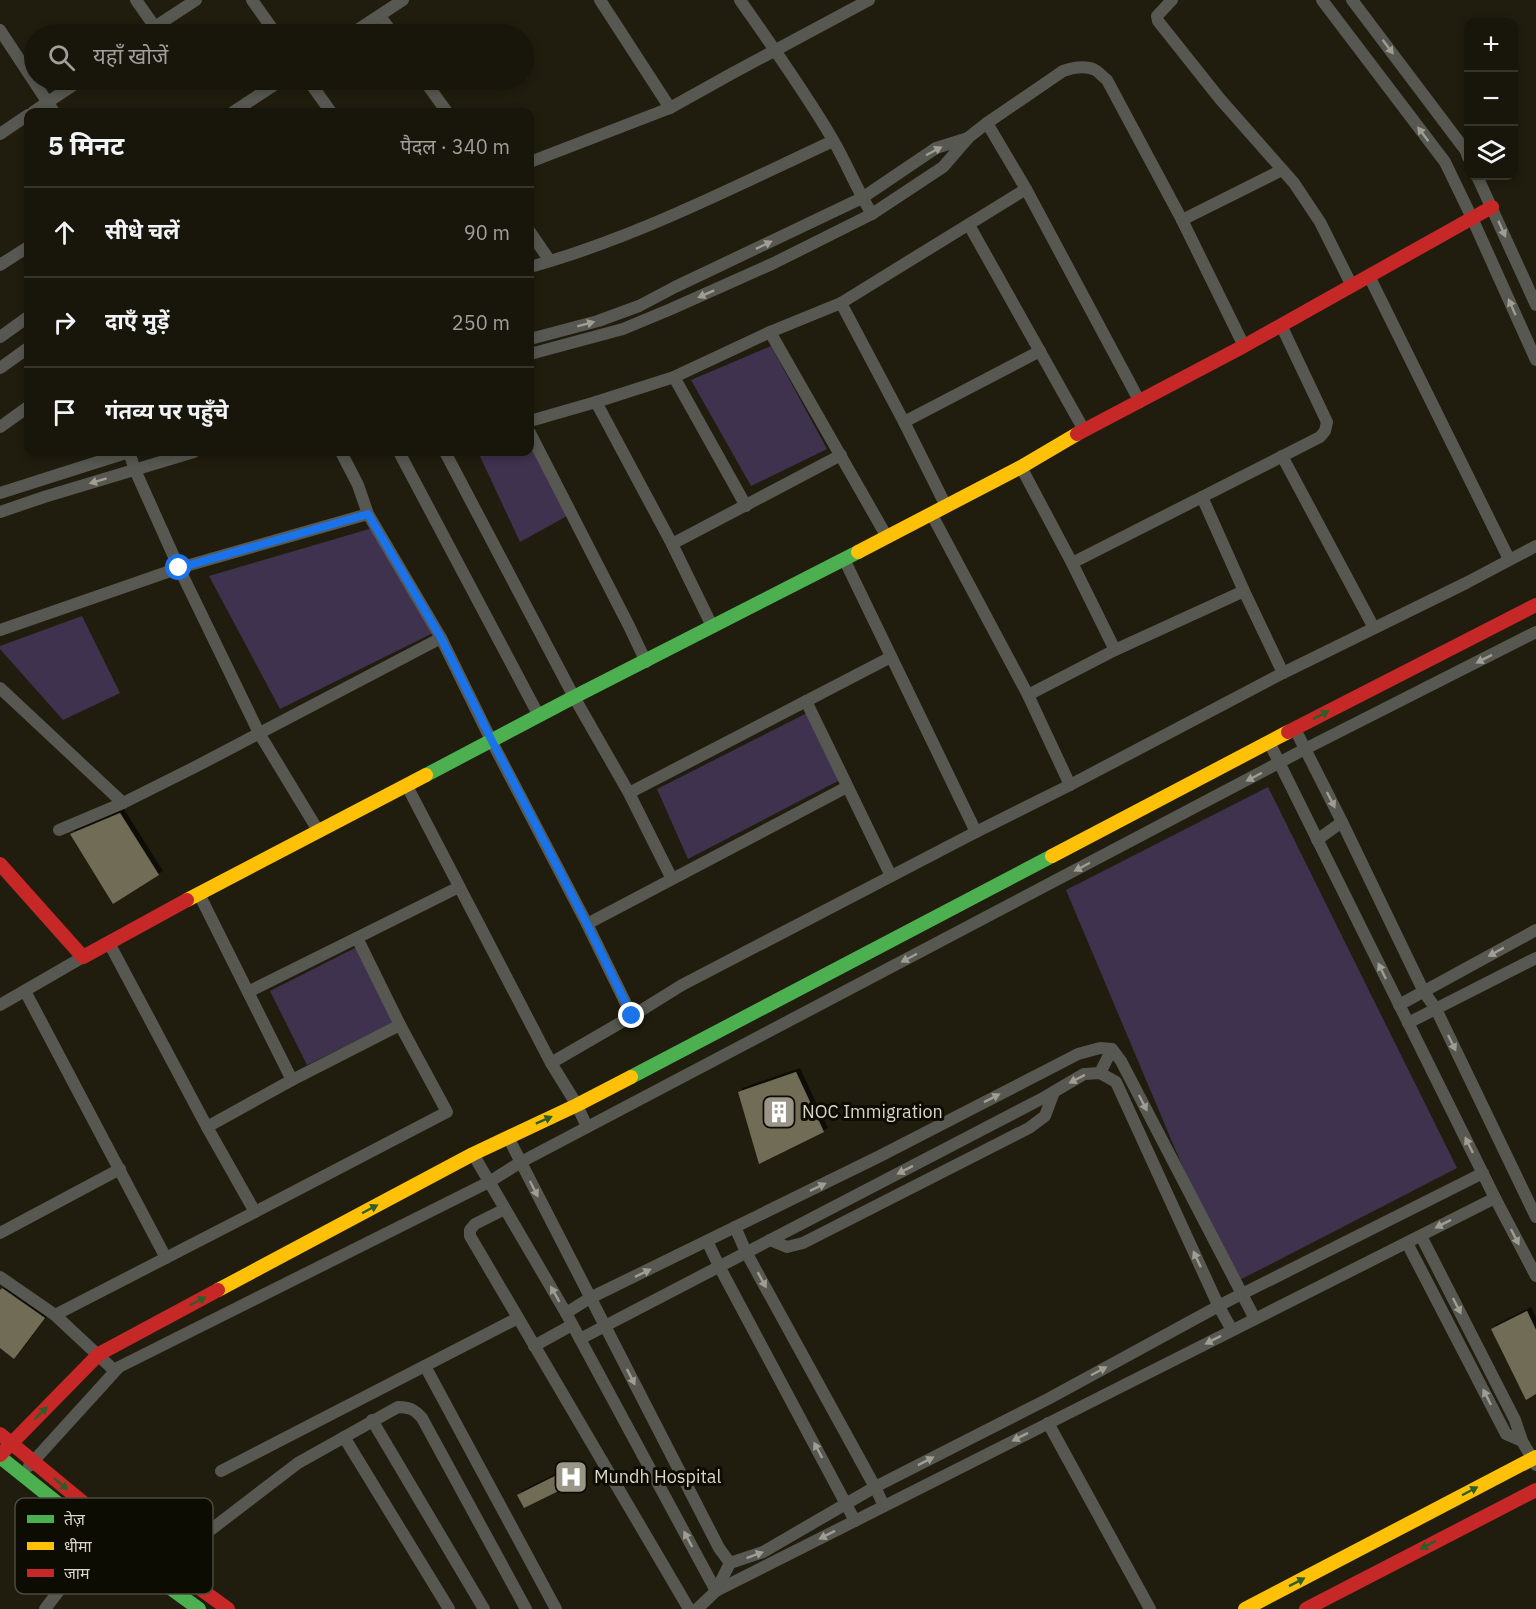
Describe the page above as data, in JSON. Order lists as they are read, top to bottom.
{
  "places": {
    "building": ["NOC Immigration"],
    "hospital": ["Mundh Hospital"]
  },
  "legend": ["तेज़", "धीमा", "जाम"],
  "page": {
    "map_buttons": ["+", "−"],
    "search": "यहाँ खोजें",
    "heading": ["5 मिनट", "पैदल · 340 m"],
    "list": [
      ["सीधे चलें", "90 m"],
      ["दाएँ मुड़ें", "250 m"],
      "गंतव्य पर पहुँचे"
    ]
  }
}
